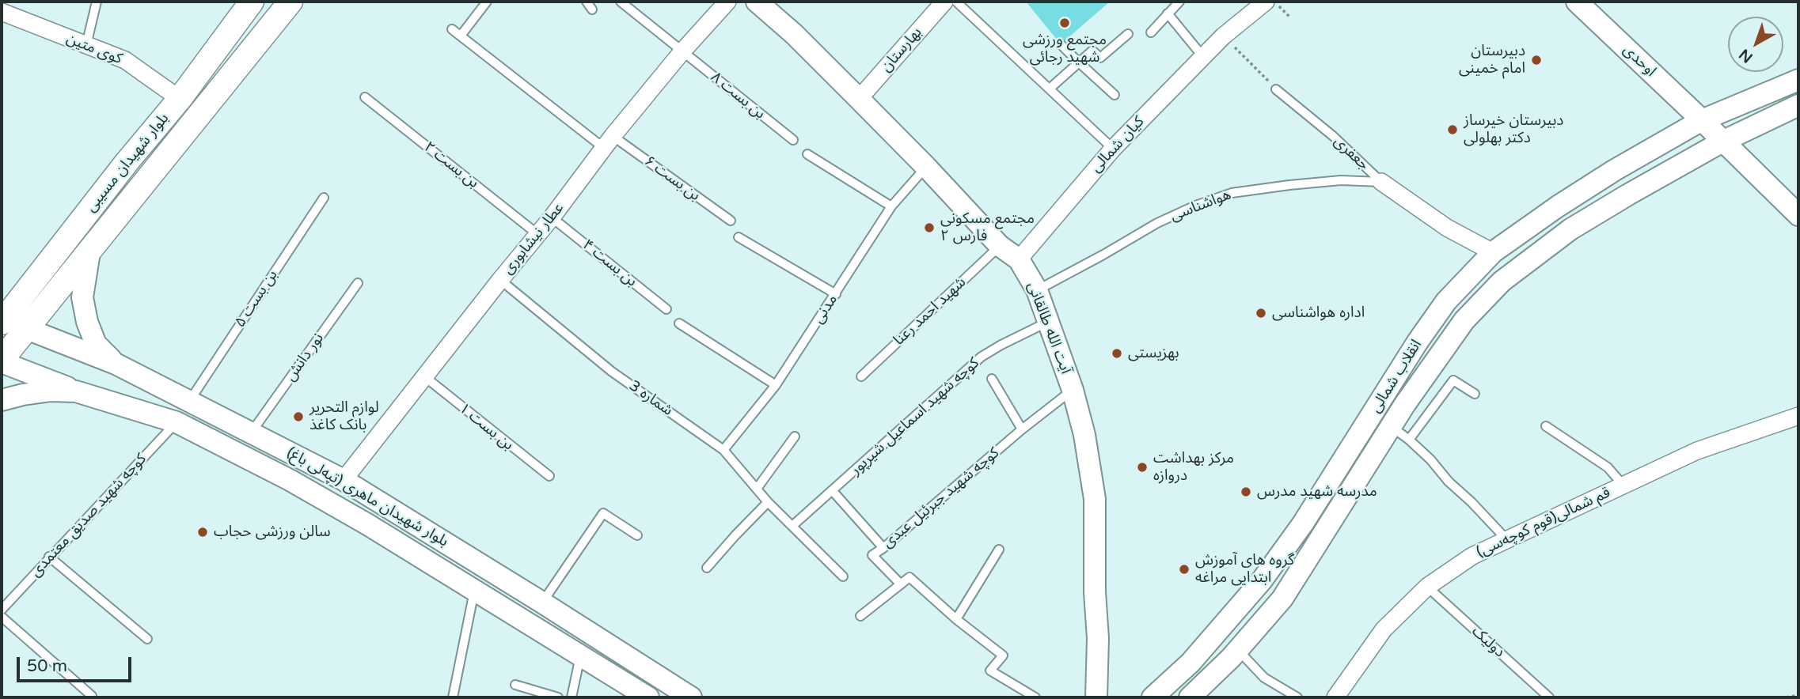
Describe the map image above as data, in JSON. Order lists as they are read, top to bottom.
{
  "streets": {
    "main road": ["بلوار شهیدان مسیبی"],
    "street": [
      "کوی متین",
      "بهارستان",
      "اوحدی",
      "کیان شمالی",
      "جعفری",
      "عطار نیشابوری",
      "آیت الله طالقانی",
      "انقلاب شمالی",
      "بلوار شهیدان ماهری (تپه‌لی باغ)",
      "قم شمالی(قوم کوچه‌سی)"
    ],
    "lane": [
      "بن بست ۸",
      "بن بست ۲",
      "بن بست ۶",
      "هواشناسی",
      "بن بست ۴",
      "بن بست ۵",
      "مدنی",
      "شهید احمد رعنا",
      "نور دانش",
      "شماره 3",
      "کوچه شهید اسماعیل شیرپور",
      "بن بست ۱",
      "کوچه شهید جبرئیل عبدی",
      "کوچه شهید صدیق معتمدی",
      "دولیک"
    ]
  },
  "crossings": [
    ["کوی متین", "بلوار شهیدان مسیبی"],
    ["بهارستان", "آیت الله طالقانی"],
    ["اوحدی", "انقلاب شمالی"],
    ["بن بست ۸", "عطار نیشابوری"],
    ["کیان شمالی", "آیت الله طالقانی"],
    ["جعفری", "هواشناسی"],
    ["جعفری", "انقلاب شمالی"],
    ["بلوار شهیدان مسیبی", "بلوار شهیدان ماهری (تپه‌لی باغ)"],
    ["بن بست ۲", "عطار نیشابوری"],
    ["بن بست ۶", "عطار نیشابوری"],
    ["هواشناسی", "آیت الله طالقانی"],
    ["عطار نیشابوری", "بن بست ۴"],
    ["عطار نیشابوری", "شماره 3"],
    ["عطار نیشابوری", "بن بست ۱"],
    ["عطار نیشابوری", "بلوار شهیدان ماهری (تپه‌لی باغ)"],
    ["بن بست ۵", "بلوار شهیدان ماهری (تپه‌لی باغ)"],
    ["مدنی", "آیت الله طالقانی"],
    ["مدنی", "شماره 3"],
    ["شهید احمد رعنا", "آیت الله طالقانی"],
    ["آیت الله طالقانی", "کوچه شهید اسماعیل شیرپور"],
    ["آیت الله طالقانی", "کوچه شهید جبرئیل عبدی"],
    ["نور دانش", "بلوار شهیدان ماهری (تپه‌لی باغ)"],
    ["شماره 3", "کوچه شهید اسماعیل شیرپور"],
    ["بلوار شهیدان ماهری (تپه‌لی باغ)", "کوچه شهید صدیق معتمدی"],
    ["قم شمالی(قوم کوچه‌سی)", "دولیک"]
  ],
  "places": [
    "مجتمع ورزشی شهید رجائی",
    "دبیرستان امام خمینی",
    "دبیرستان خیرساز دکتر بهلولی",
    "مجتمع مسکونی فارس ۲",
    "اداره هواشناسی",
    "بهزیستی",
    "لوازم التحریر بانک کاغذ",
    "مرکز بهداشت دروازه",
    "مدرسه شهید مدرس",
    "سالن ورزشی حجاب",
    "گروه های آموزش ابتدایی مراغه"
  ],
  "scale_bar": "50 m",
  "north": "bottom left"
}
